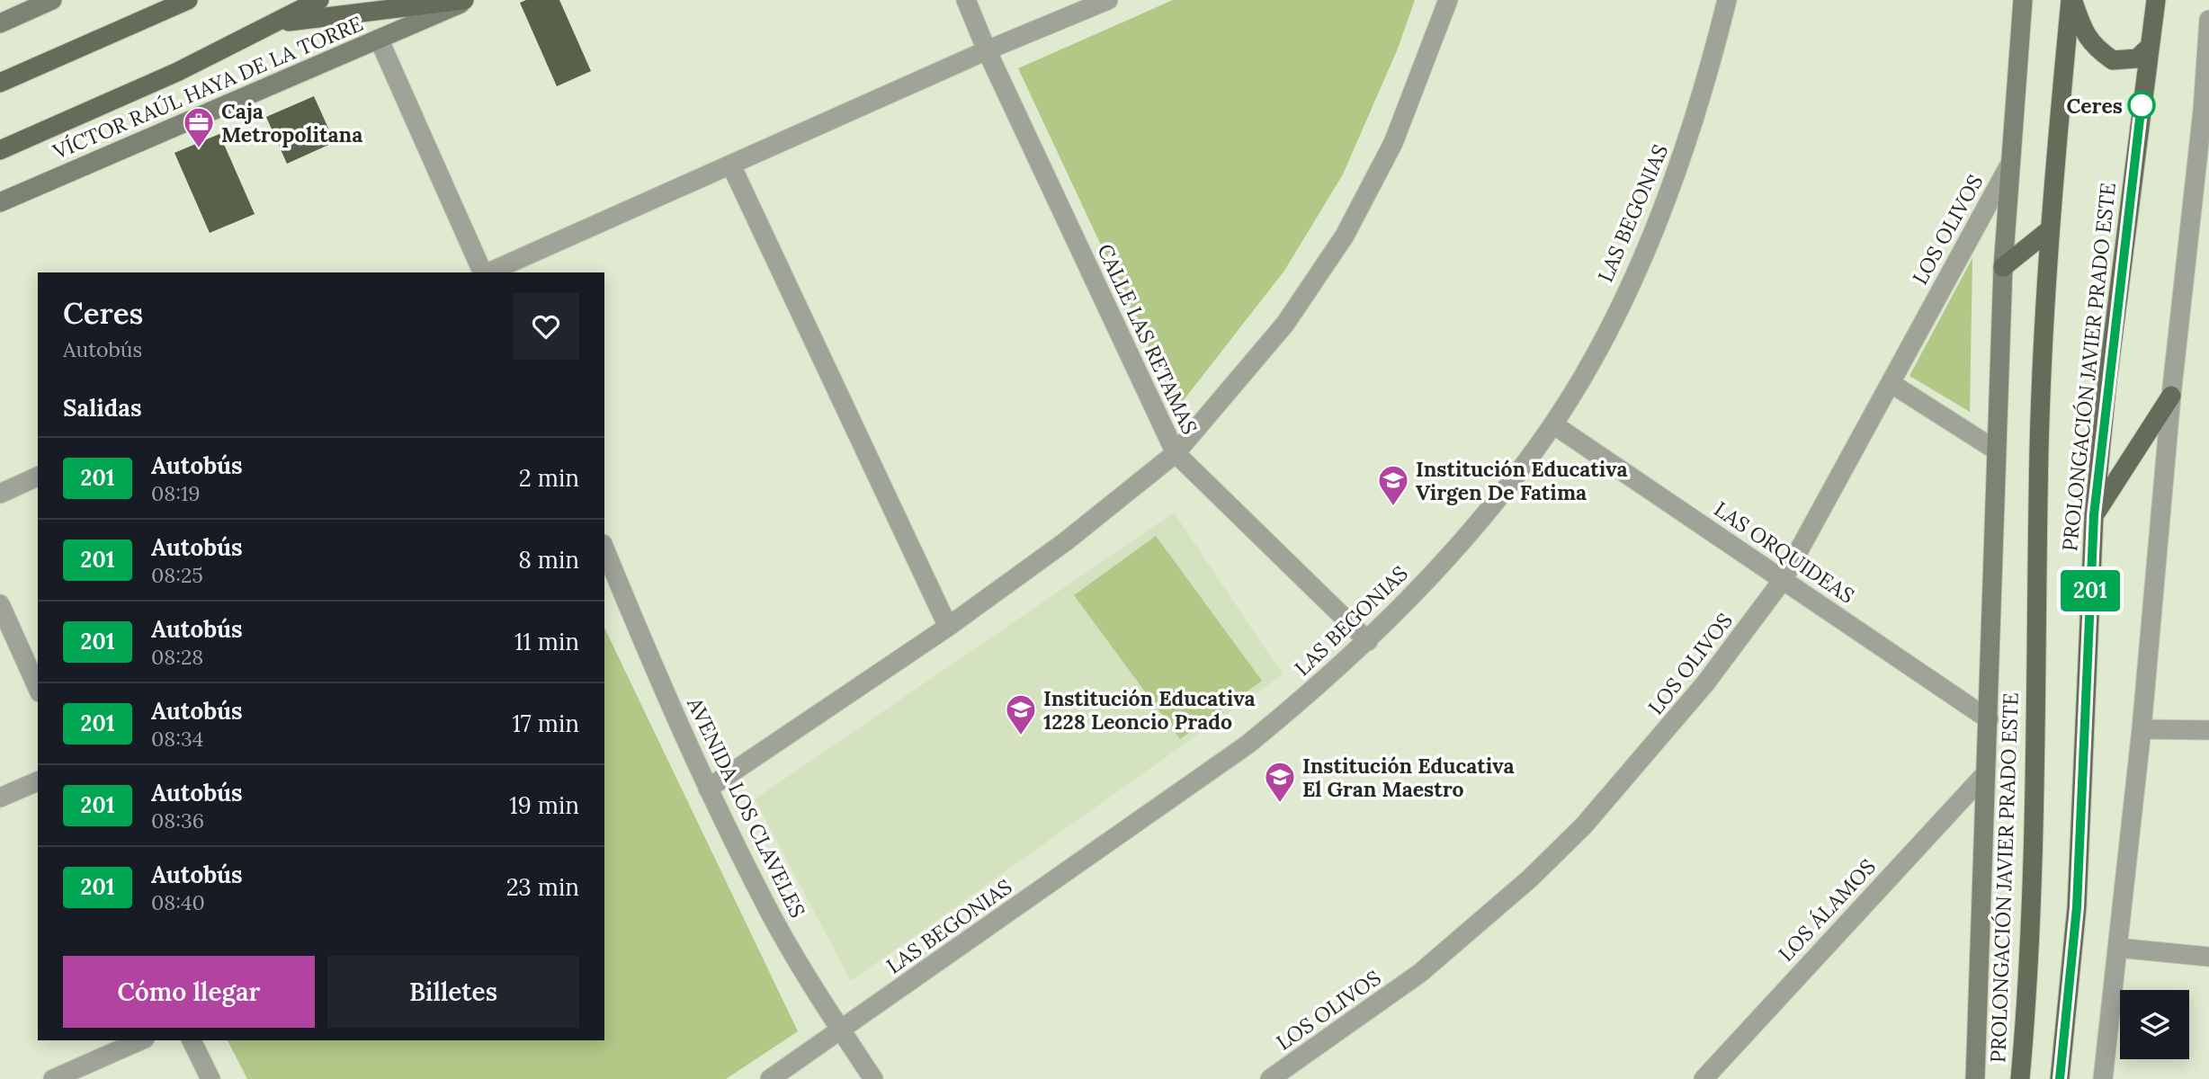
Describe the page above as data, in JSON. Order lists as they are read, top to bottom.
{
  "streets": {
    "main road": ["PROLONGACIÓN JAVIER PRADO ESTE"],
    "street": [
      "VÍCTOR RAÚL HAYA DE LA TORRE",
      "LAS BEGONIAS",
      "LOS OLIVOS",
      "CALLE LAS RETAMAS",
      "LAS ORQUIDEAS",
      "AVENIDA LOS CLAVELES",
      "LOS ÁLAMOS"
    ]
  },
  "crossings": [
    ["LAS BEGONIAS", "CALLE LAS RETAMAS"],
    ["LAS BEGONIAS", "LAS ORQUIDEAS"],
    ["LAS BEGONIAS", "AVENIDA LOS CLAVELES"],
    ["LOS OLIVOS", "PROLONGACIÓN JAVIER PRADO ESTE"],
    ["LOS OLIVOS", "LAS ORQUIDEAS"],
    ["PROLONGACIÓN JAVIER PRADO ESTE", "LAS ORQUIDEAS"],
    ["PROLONGACIÓN JAVIER PRADO ESTE", "LOS ÁLAMOS"]
  ],
  "places": {
    "other": ["Ceres"],
    "office": ["Caja Metropolitana"],
    "school or university": ["Institución Educativa Virgen De Fatima", "Institución Educativa 1228 Leoncio Prado", "Institución Educativa El Gran Maestro"]
  },
  "lines": ["bus line 201"],
  "page": {
    "on_map": "201",
    "heading": [
      ["Ceres", "Autobús"],
      "Salidas"
    ],
    "list": [
      {
        "mark": "201",
        "name": "Autobús",
        "note": "08:19",
        "value": "2 min"
      },
      {
        "mark": "201",
        "name": "Autobús",
        "note": "08:25",
        "value": "8 min"
      },
      {
        "mark": "201",
        "name": "Autobús",
        "note": "08:28",
        "value": "11 min"
      },
      {
        "mark": "201",
        "name": "Autobús",
        "note": "08:34",
        "value": "17 min"
      },
      {
        "mark": "201",
        "name": "Autobús",
        "note": "08:36",
        "value": "19 min"
      },
      {
        "mark": "201",
        "name": "Autobús",
        "note": "08:40",
        "value": "23 min"
      }
    ],
    "buttons": ["Cómo llegar", "Billetes"]
  }
}
